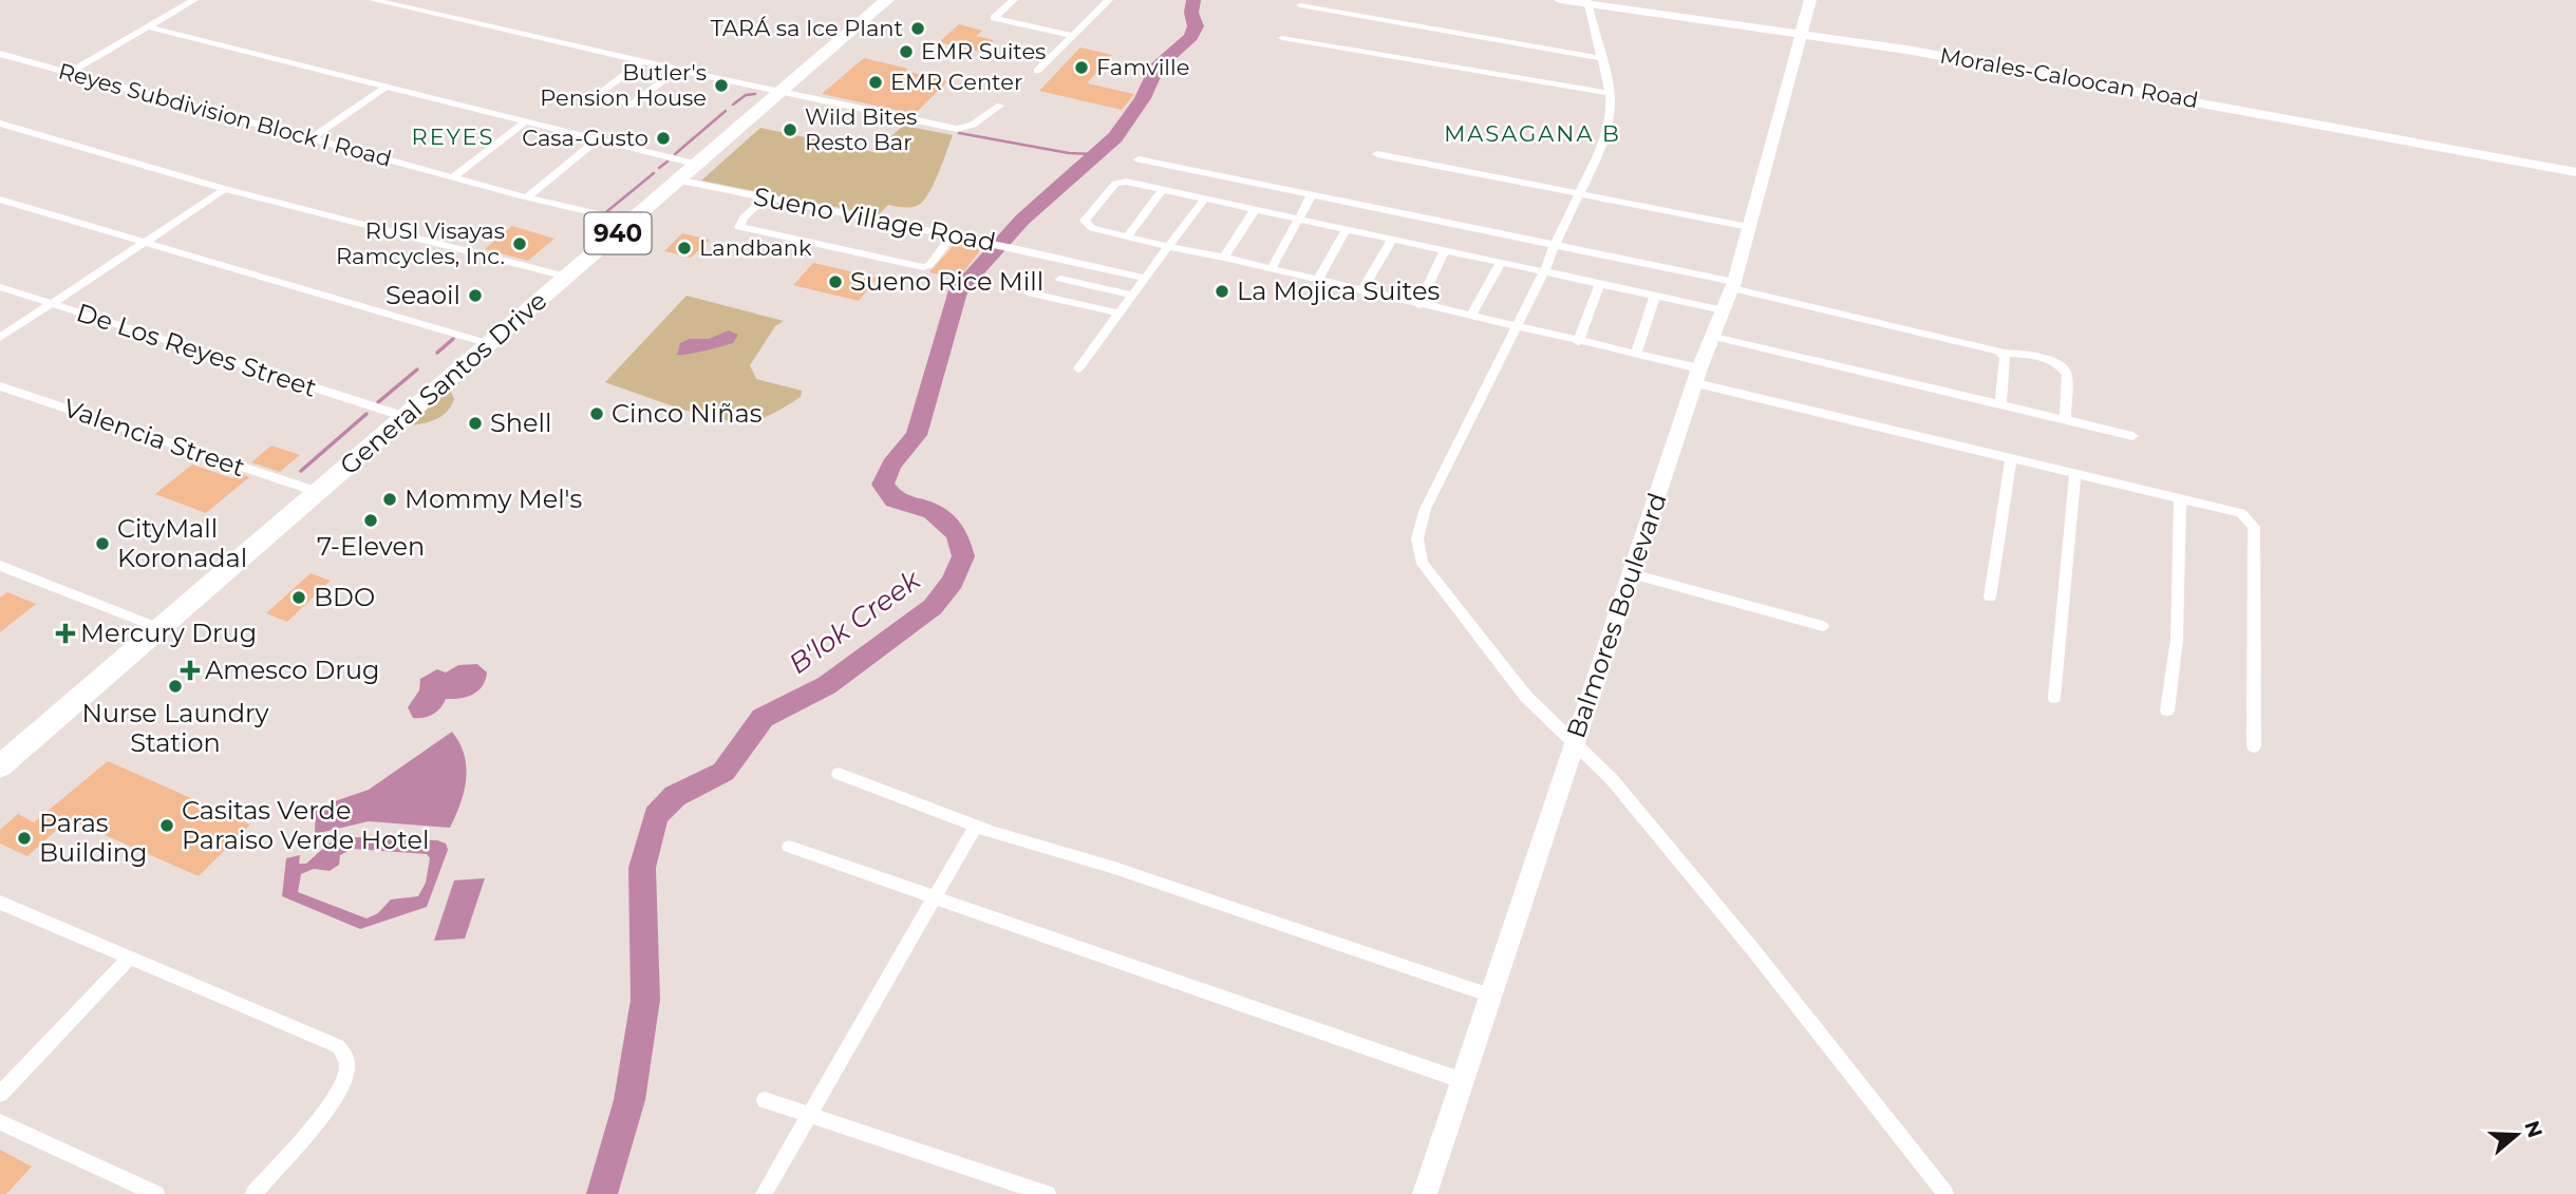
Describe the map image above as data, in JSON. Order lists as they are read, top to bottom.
{
  "streets": {
    "highway": ["940", "General Santos Drive"],
    "street": [
      "Morales-Caloocan Road",
      "Reyes Subdivision Block I Road",
      "Sueno Village Road",
      "De Los Reyes Street",
      "Valencia Street",
      "Balmores Boulevard"
    ]
  },
  "crossings": [
    ["Morales-Caloocan Road", "Balmores Boulevard"],
    ["Reyes Subdivision Block I Road", "General Santos Drive"],
    ["Sueno Village Road", "General Santos Drive"],
    ["De Los Reyes Street", "General Santos Drive"],
    ["General Santos Drive", "Valencia Street"]
  ],
  "districts": ["MASAGANA B", "REYES"],
  "water": ["B'lok Creek"],
  "places": {
    "other": [
      "TARÁ sa Ice Plant",
      "EMR Suites",
      "Famville",
      "EMR Center",
      "Butler's Pension House",
      "Wild Bites Resto Bar",
      "Casa-Gusto",
      "RUSI Visayas Ramcycles, Inc.",
      "Landbank",
      "Sueno Rice Mill",
      "La Mojica Suites",
      "Seaoil",
      "Cinco Niñas",
      "Shell",
      "Mommy Mel's",
      "7-Eleven",
      "CityMall Koronadal",
      "BDO",
      "Nurse Laundry Station",
      "Casitas Verde Paraiso Verde Hotel",
      "Paras Building"
    ],
    "health": ["Mercury Drug", "Amesco Drug"]
  },
  "north": "right"
}
